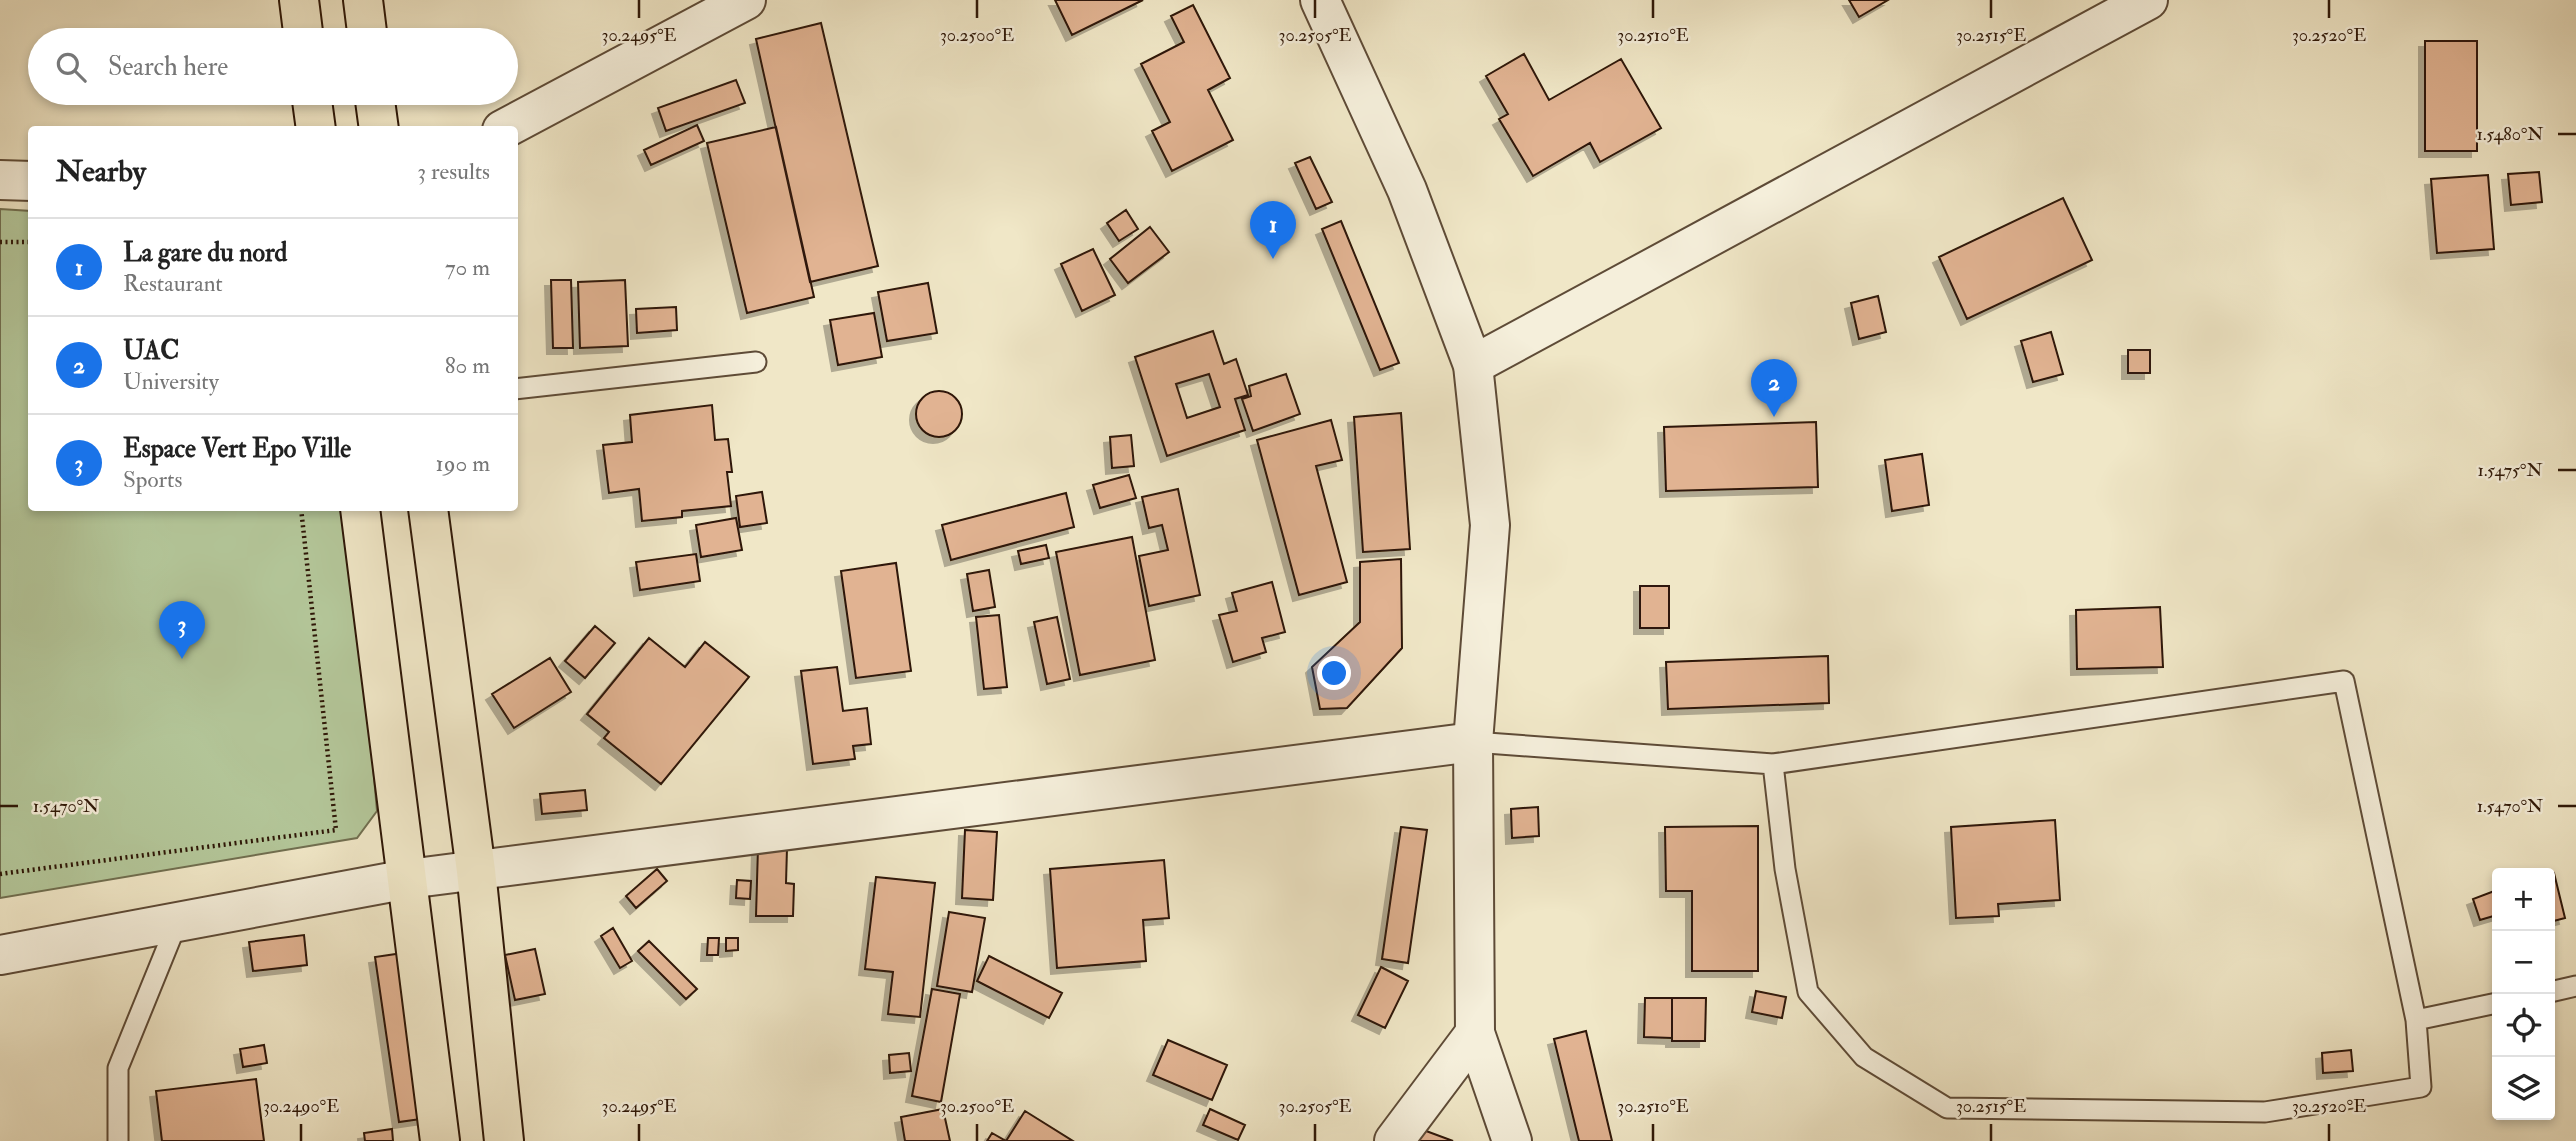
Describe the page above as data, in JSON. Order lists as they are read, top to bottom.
{
  "page": {
    "search": "Search here",
    "heading": ["Nearby", "3 results"],
    "pins": ["1", "2", "3"],
    "list": [
      {
        "mark": "1",
        "name": "La gare du nord",
        "note": "Restaurant",
        "value": "70 m"
      },
      {
        "mark": "2",
        "name": "UAC",
        "note": "University",
        "value": "80 m"
      },
      {
        "mark": "3",
        "name": "Espace Vert Epo Ville",
        "note": "Sports",
        "value": "190 m"
      }
    ],
    "map_buttons": ["+", "−"]
  },
  "coordinates": [
    "30.2495°E",
    "30.2500°E",
    "30.2505°E",
    "30.2510°E",
    "30.2515°E",
    "30.2520°E",
    "1.5480°N",
    "1.5475°N",
    "1.5470°N",
    "30.2490°E"
  ]
}
